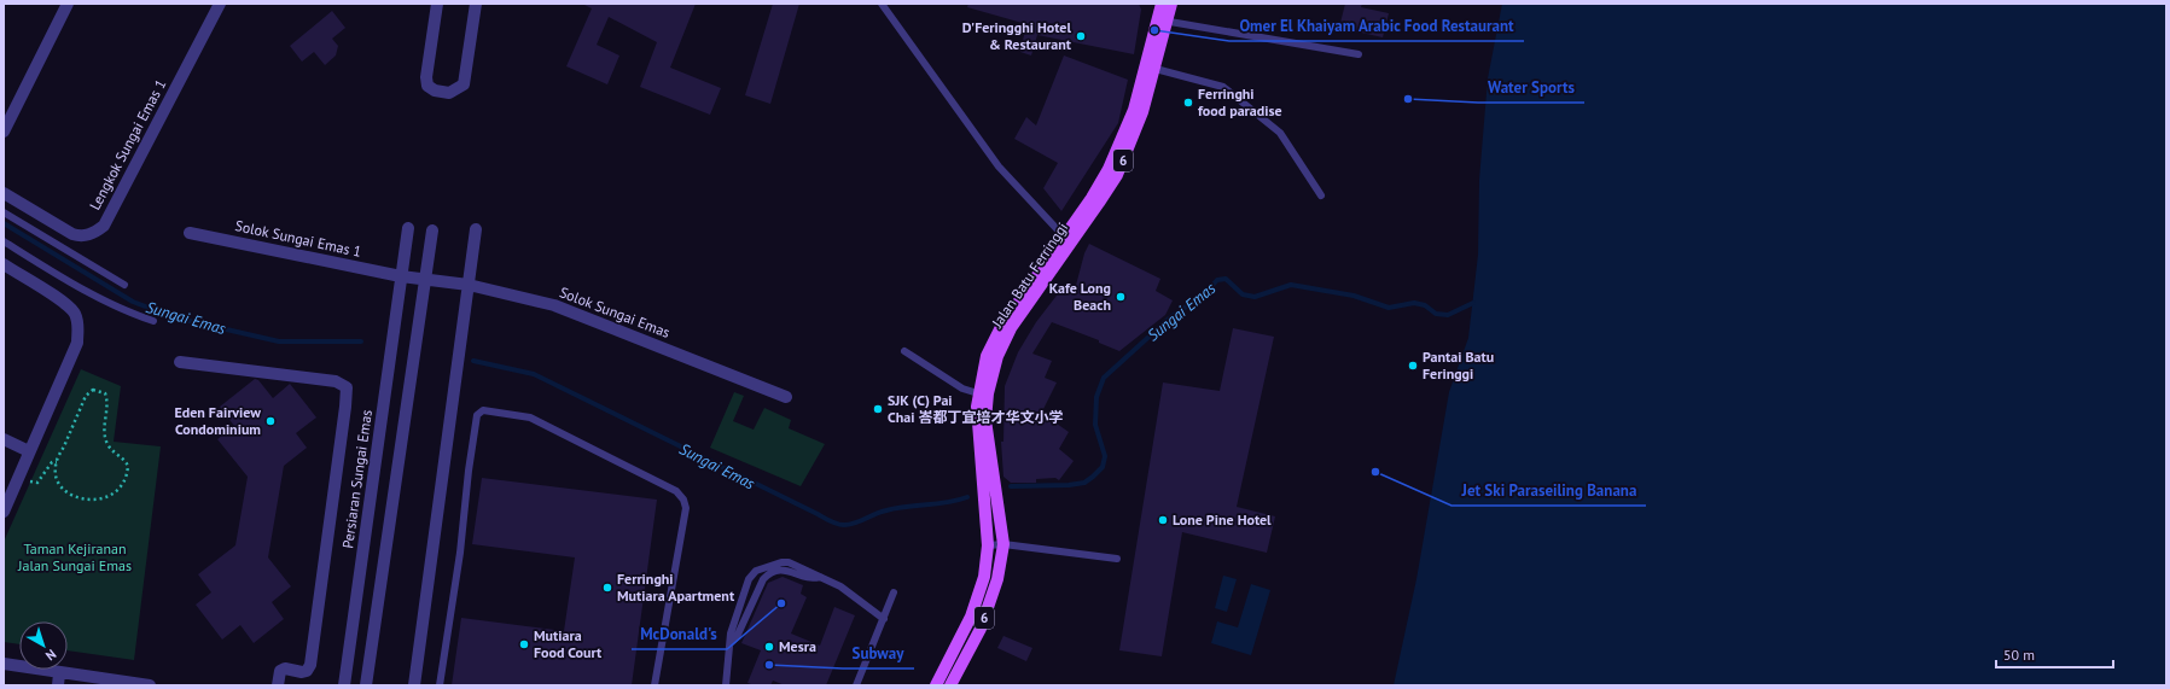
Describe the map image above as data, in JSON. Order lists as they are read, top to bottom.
{
  "streets": {
    "main road": ["6", "Jalan Batu Ferringgi"],
    "street": [
      "Lengkok Sungai Emas 1",
      "Solok Sungai Emas 1",
      "Solok Sungai Emas",
      "Persiaran Sungai Emas"
    ]
  },
  "crossings": [
    ["Solok Sungai Emas 1", "Solok Sungai Emas"],
    ["Solok Sungai Emas 1", "Persiaran Sungai Emas"]
  ],
  "water": ["Sungai Emas"],
  "parks": ["Taman Kejiranan Jalan Sungai Emas"],
  "places": [
    "Omer El Khaiyam Arabic Food Restaurant",
    "D'Feringghi Hotel & Restaurant",
    "Water Sports",
    "Ferringhi food paradise",
    "Kafe Long Beach",
    "Pantai Batu Feringgi",
    "SJK (C) Pai Chai 峇都丁宜培才华文小学",
    "Eden Fairview Condominium",
    "Jet Ski Paraseiling Banana",
    "Lone Pine Hotel",
    "Ferringhi Mutiara Apartment",
    "McDonald's",
    "Mutiara Food Court",
    "Mesra",
    "Subway"
  ],
  "scale_bar": "50 m",
  "north": "bottom right"
}
